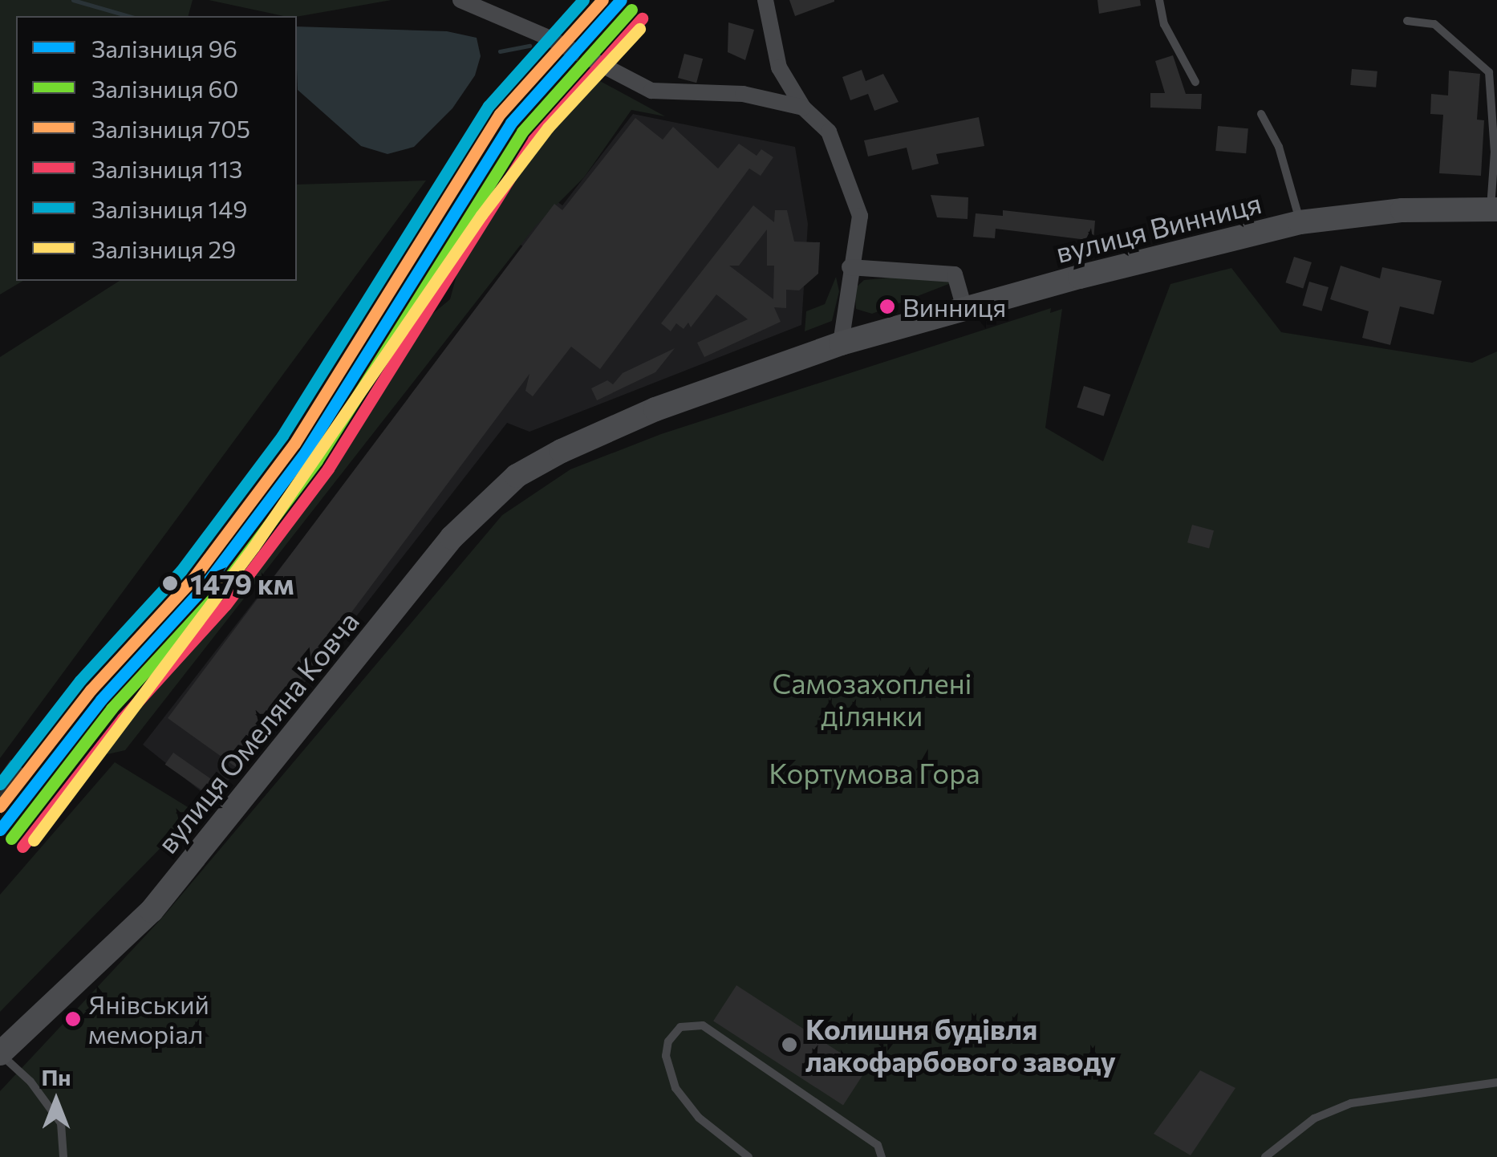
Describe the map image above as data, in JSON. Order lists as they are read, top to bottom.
{
  "streets": {
    "main road": ["вулиця Винниця", "вулиця Омеляна Ковча"]
  },
  "crossings": [
    ["вулиця Винниця", "вулиця Омеляна Ковча"]
  ],
  "parks": ["Самозахоплені ділянки", "Кортумова Гора"],
  "places": [
    "Винниця",
    "1479 км",
    "Янівський меморіал",
    "Колишня будівля лакофарбового заводу"
  ],
  "lines": [
    "rail line 96",
    "rail line 705",
    "rail line 149",
    "rail line 60",
    "rail line 113",
    "rail line 29"
  ],
  "legend": [
    "Залізниця 96",
    "Залізниця 60",
    "Залізниця 705",
    "Залізниця 113",
    "Залізниця 149",
    "Залізниця 29"
  ],
  "north": "top"
}
